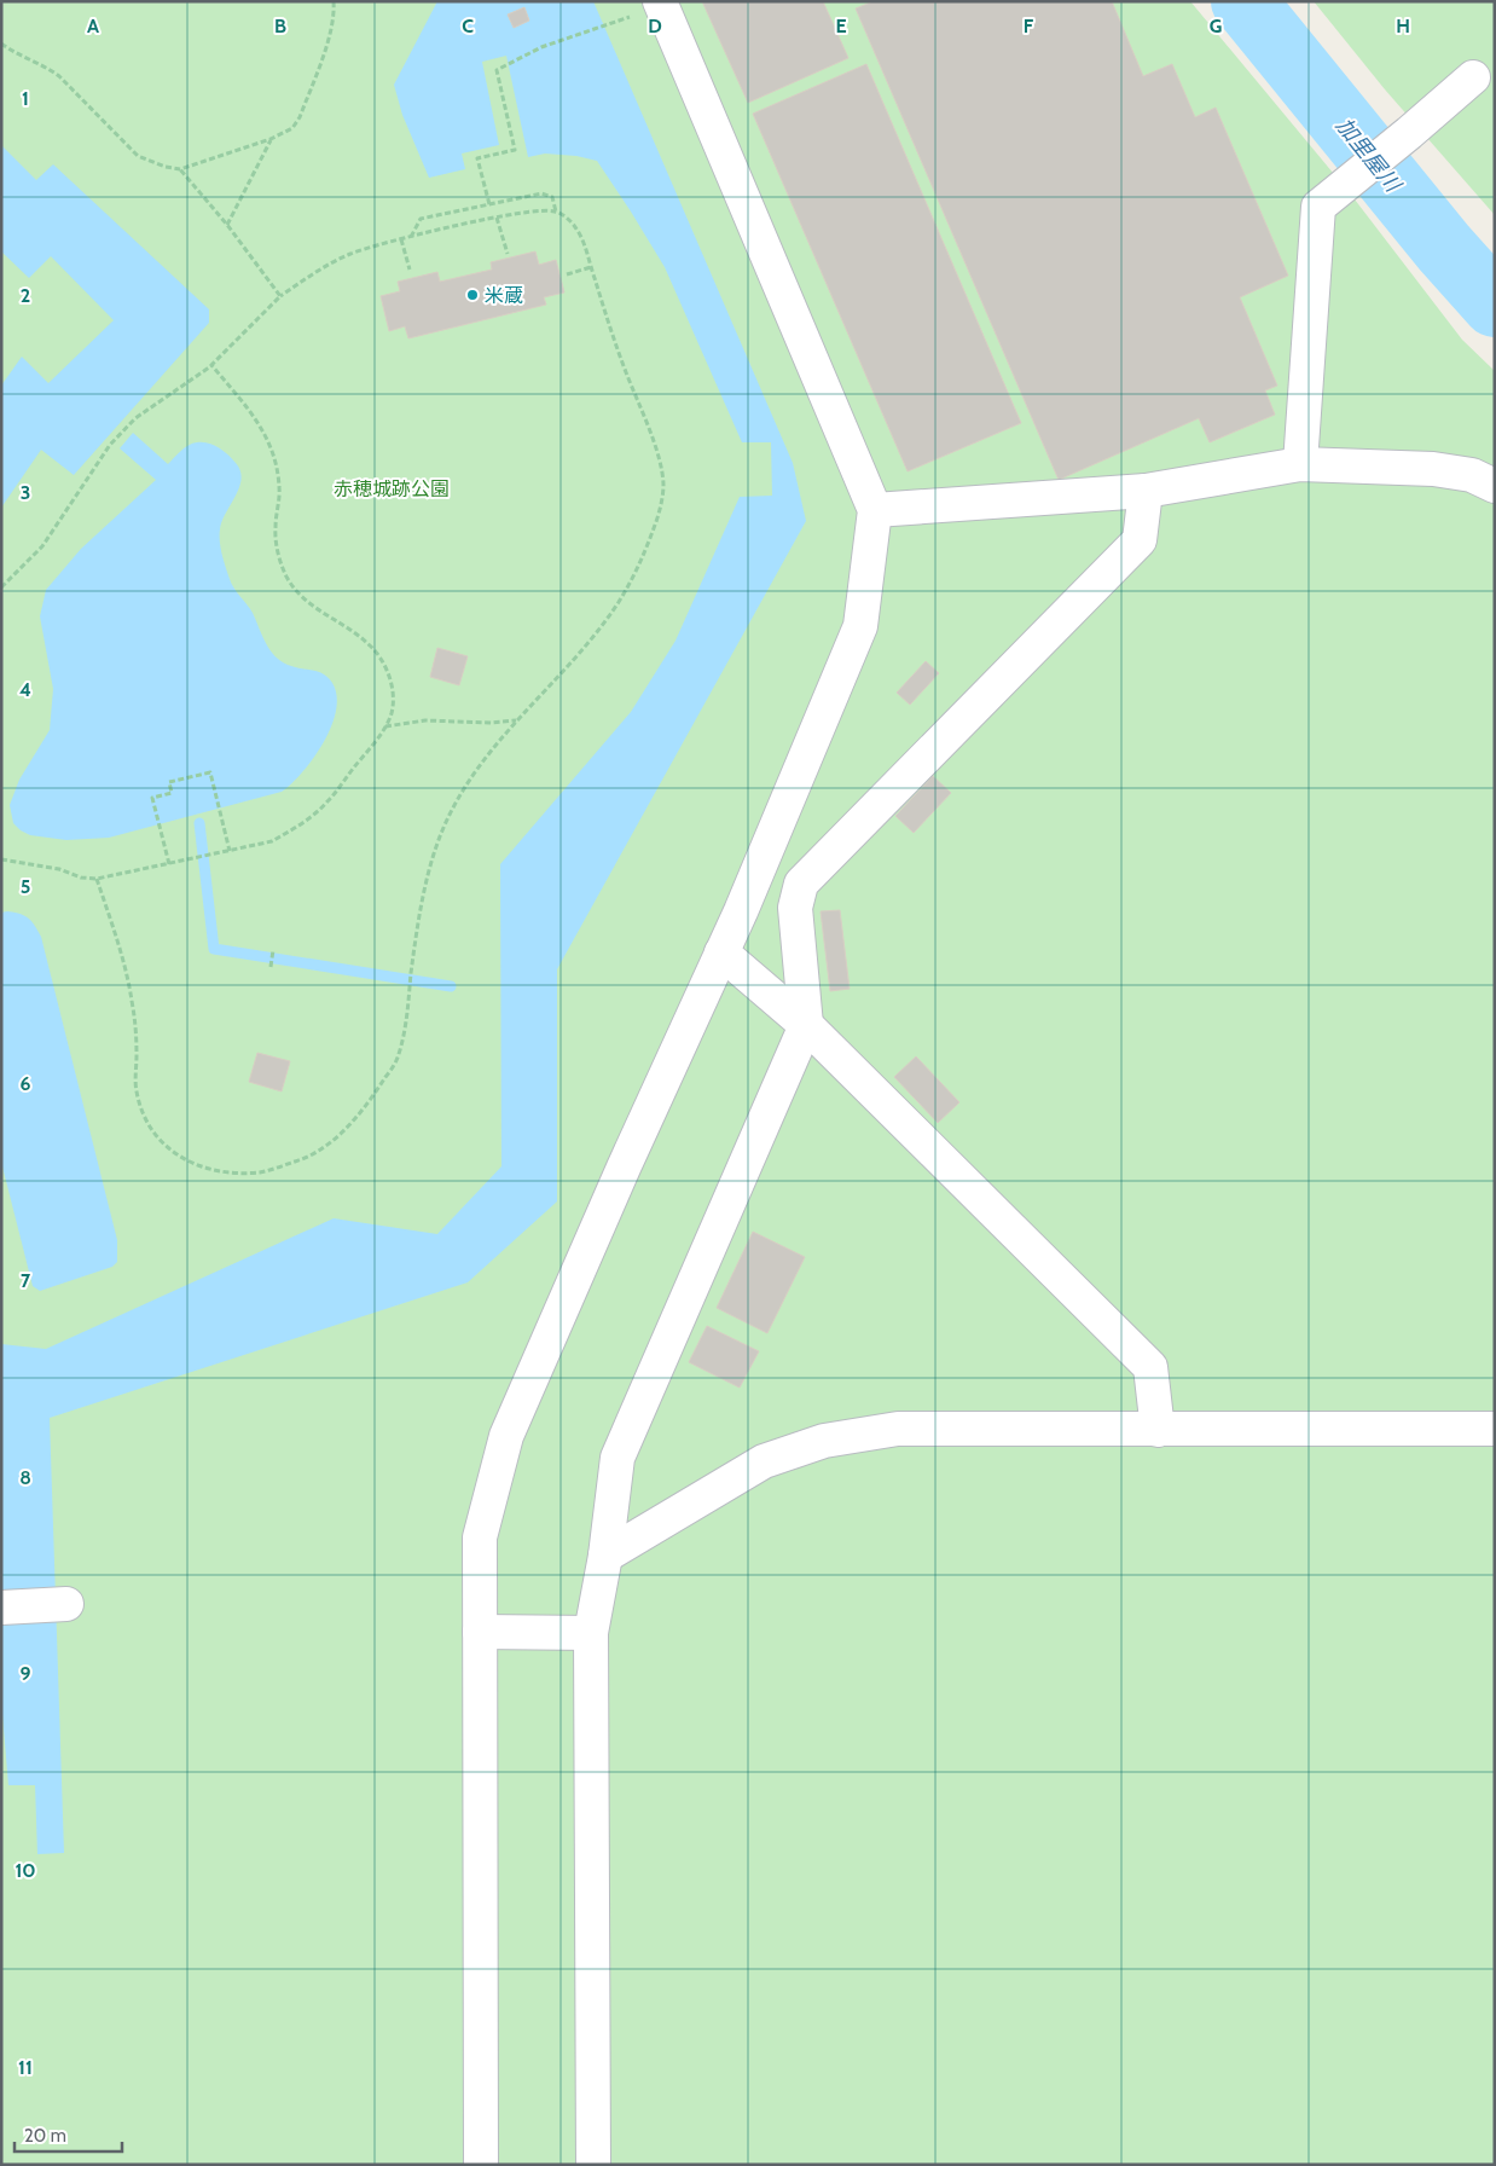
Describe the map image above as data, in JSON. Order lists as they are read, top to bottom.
{
  "water": ["加里屋川"],
  "parks": ["赤穂城跡公園"],
  "places": ["米蔵"],
  "scale_bar": "20 m",
  "grid": {
    "columns": [
      "A",
      "B",
      "C",
      "D",
      "E",
      "F",
      "G",
      "H"
    ],
    "rows": [
      "1",
      "2",
      "3",
      "4",
      "5",
      "6",
      "7",
      "8",
      "9",
      "10",
      "11"
    ]
  }
}
